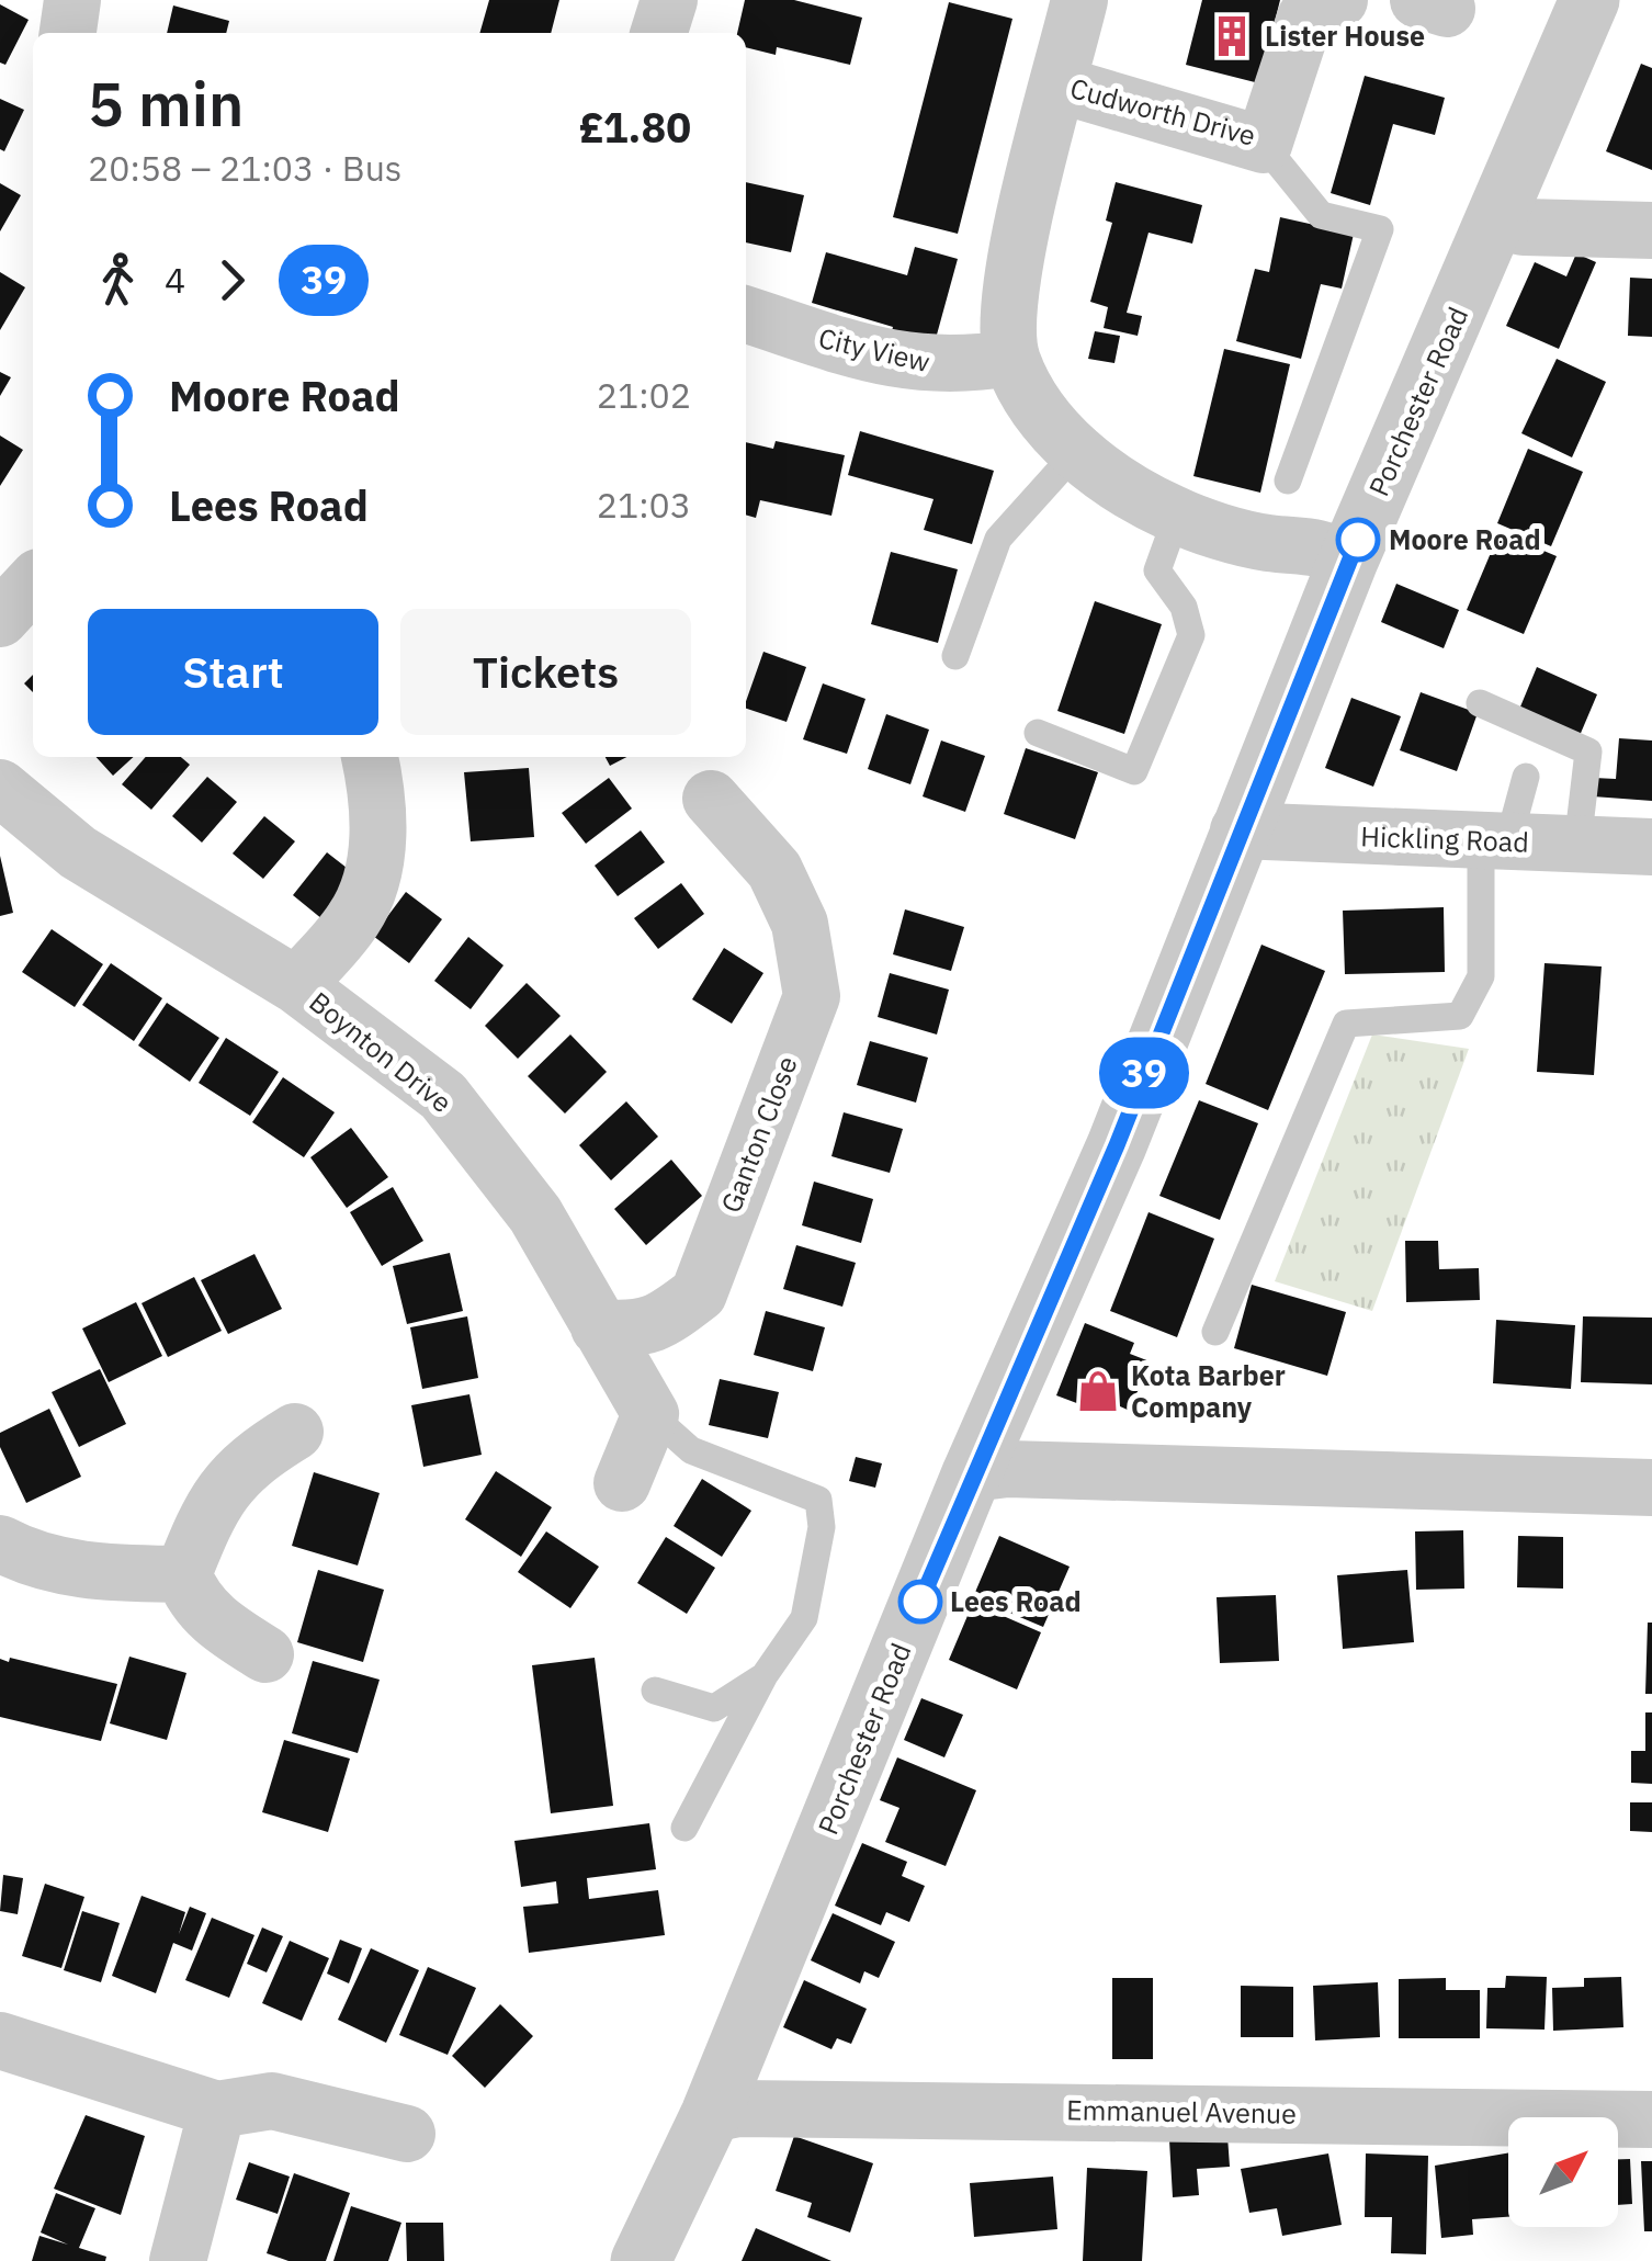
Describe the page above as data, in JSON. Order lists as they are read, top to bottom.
{
  "streets": {
    "street": [
      "Cudworth Drive",
      "City View",
      "Porchester Road",
      "Hickling Road",
      "Boynton Drive",
      "Ganton Close",
      "Emmanuel Avenue"
    ]
  },
  "crossings": [
    ["Cudworth Drive", "City View"],
    ["Cudworth Drive", "Porchester Road"],
    ["Porchester Road", "Hickling Road"],
    ["Porchester Road", "Emmanuel Avenue"],
    ["Boynton Drive", "Ganton Close"]
  ],
  "places": {
    "building": ["Lister House"],
    "other": ["Moore Road", "Lees Road"],
    "shop": ["Kota Barber Company"]
  },
  "lines": ["bus line 39"],
  "north": "top right",
  "page": {
    "on_map": "39",
    "heading": ["5 min", "20:58 – 21:03 · Bus", "£1.80"],
    "legs": ["4", "39"],
    "list": [
      {
        "name": "Moore Road",
        "value": "21:02"
      },
      {
        "name": "Lees Road",
        "value": "21:03"
      }
    ],
    "buttons": ["Start", "Tickets"]
  }
}
